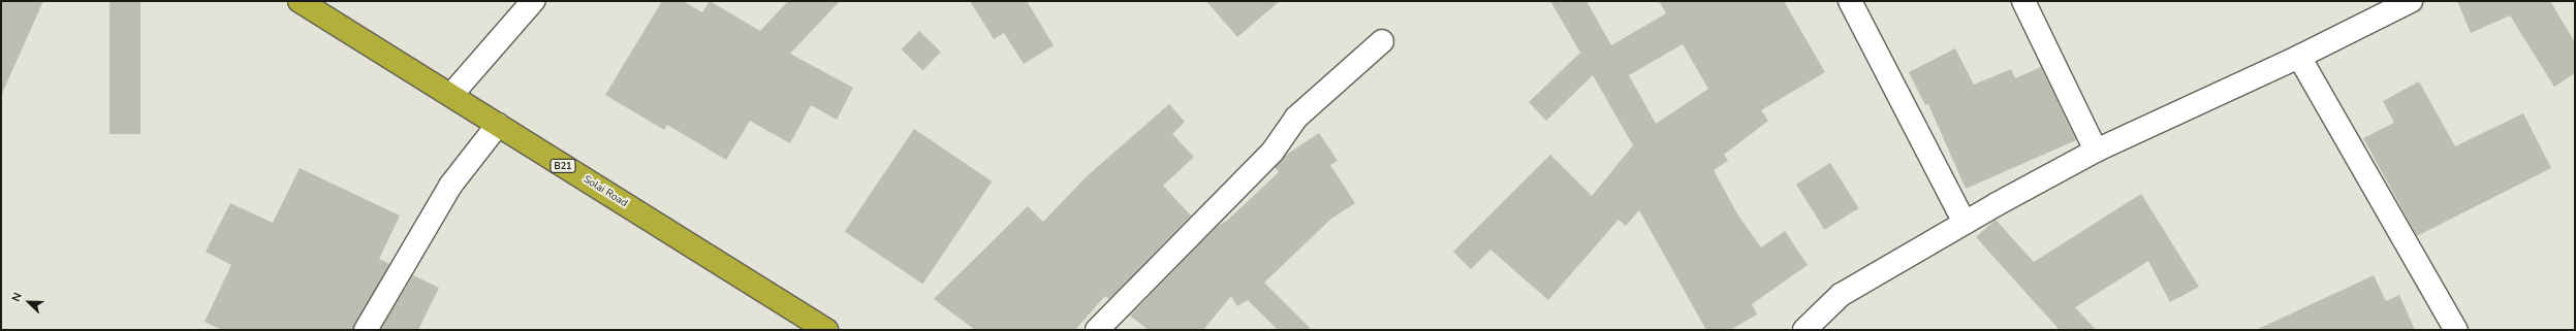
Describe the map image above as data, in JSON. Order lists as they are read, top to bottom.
{
  "streets": {
    "highway": ["B21", "Solai Road"]
  },
  "north": "top left"
}
